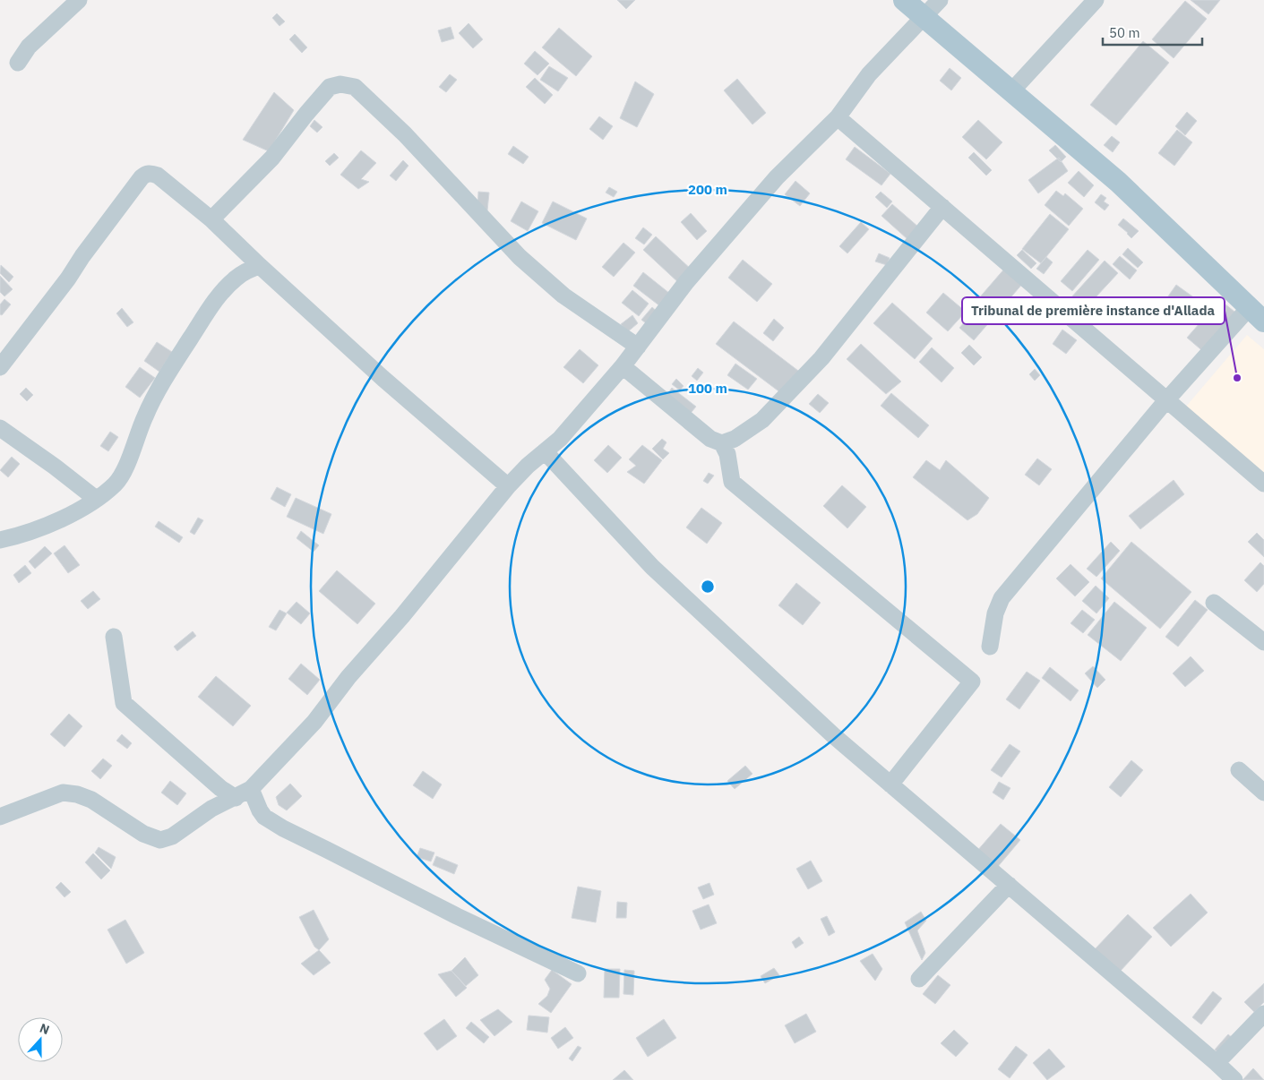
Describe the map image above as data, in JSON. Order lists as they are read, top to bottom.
{
  "places": ["Tribunal de première instance d'Allada"],
  "scale_bar": "50 m",
  "north": "top",
  "rings": ["200 m", "100 m"]
}
